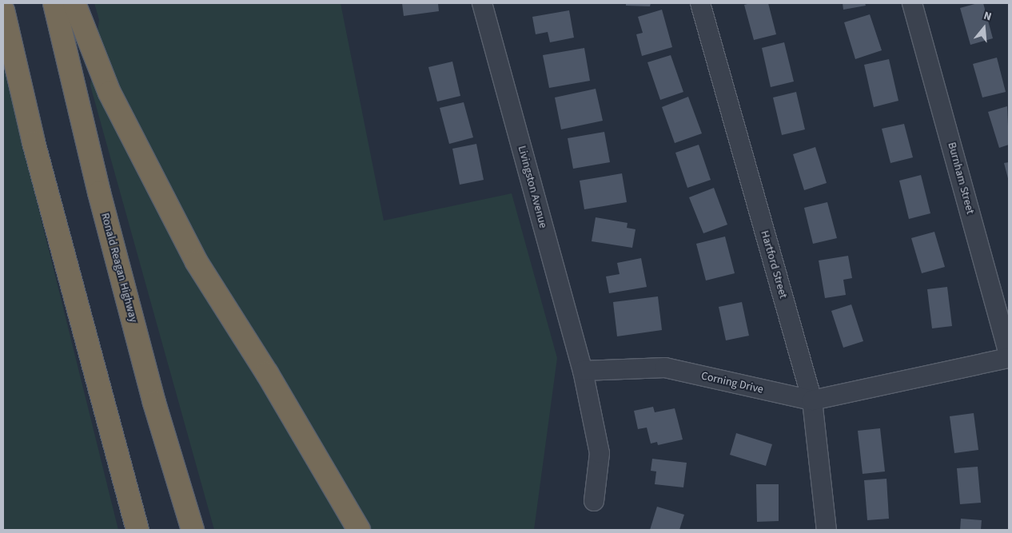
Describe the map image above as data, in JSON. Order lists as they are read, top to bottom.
{
  "streets": {
    "highway": ["Ronald Reagan Highway"],
    "street": [
      "Burnham Street",
      "Livingston Avenue",
      "Hartford Street",
      "Corning Drive"
    ]
  },
  "crossings": [
    ["Livingston Avenue", "Corning Drive"],
    ["Hartford Street", "Corning Drive"]
  ],
  "north": "top"
}
